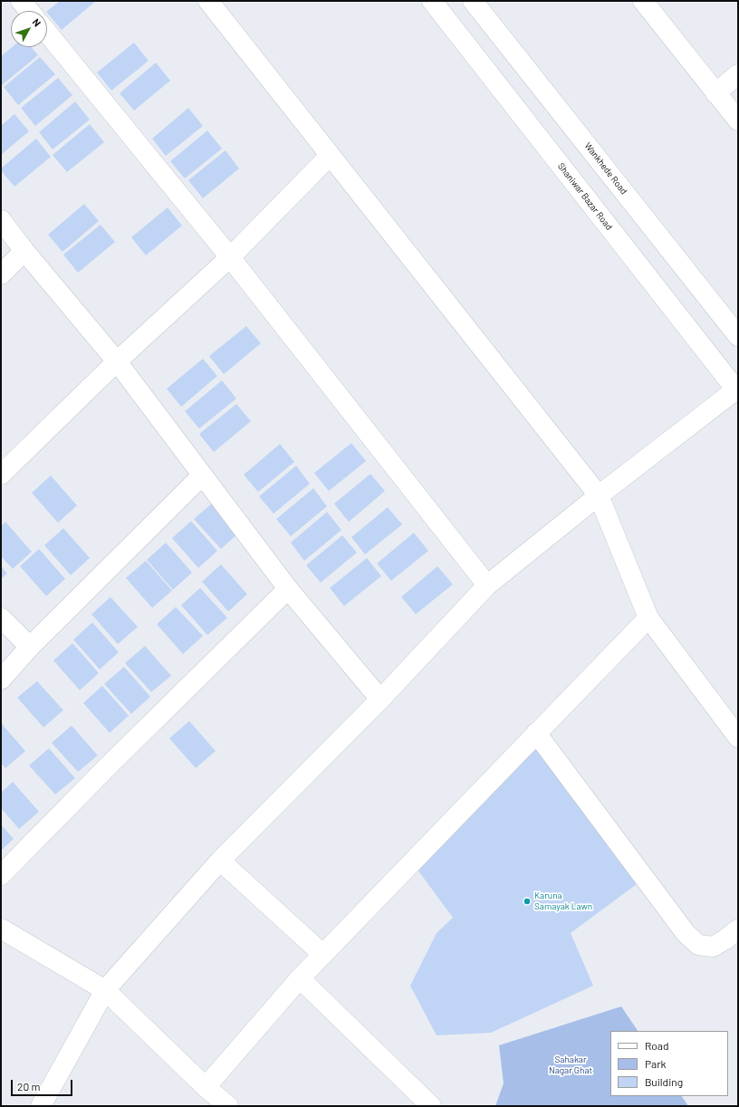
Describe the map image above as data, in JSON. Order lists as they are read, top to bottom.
{
  "streets": {
    "street": ["Wankhede Road", "Shaniwar Bazar Road"]
  },
  "parks": ["Sahakar Nagar Ghat"],
  "places": ["Karuna Samayak Lawn"],
  "legend": ["Road", "Park", "Building"],
  "scale_bar": "20 m",
  "north": "top right"
}
